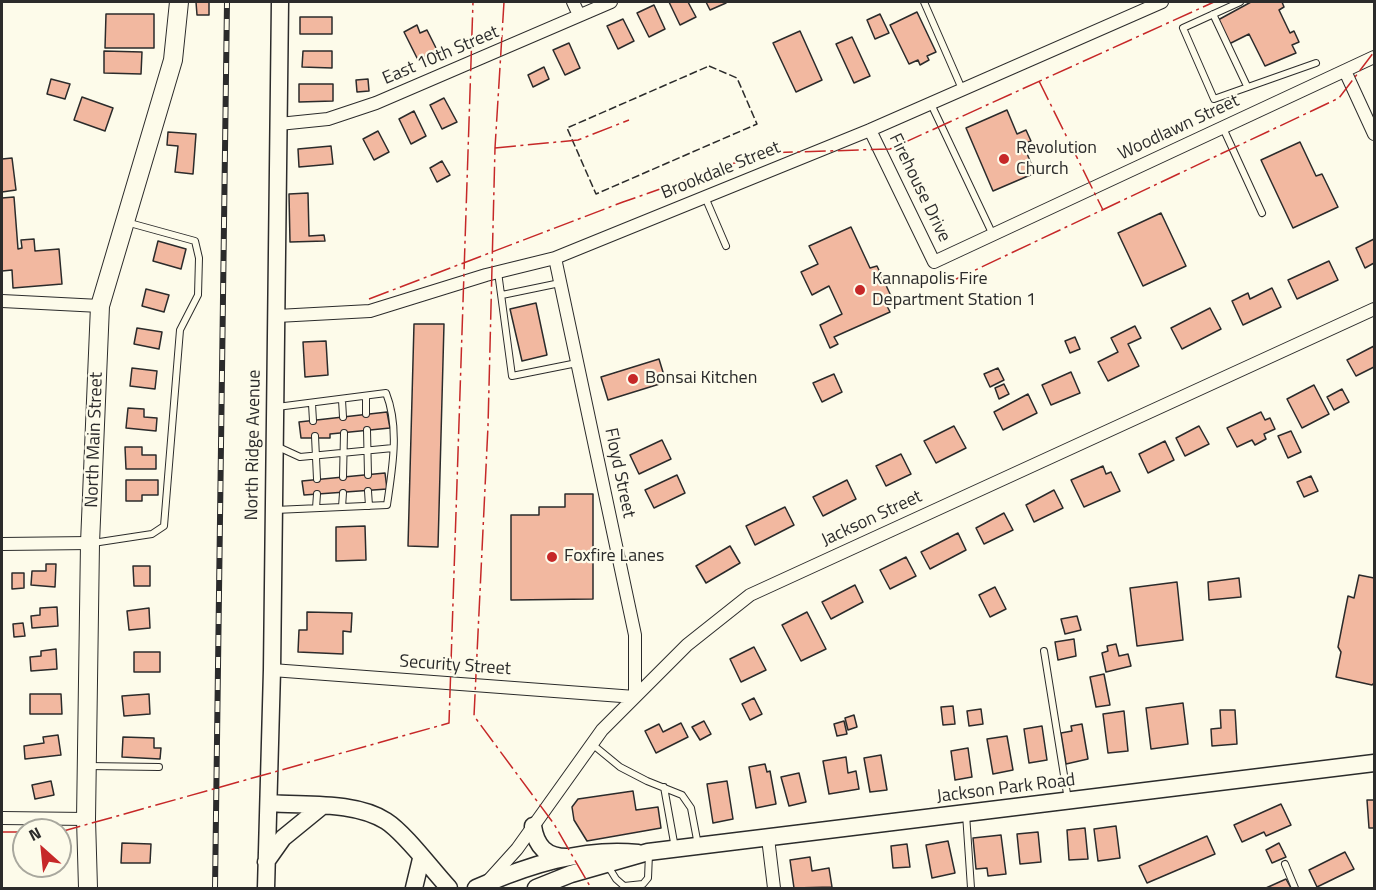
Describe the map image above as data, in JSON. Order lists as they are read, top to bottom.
{
  "streets": {
    "main road": ["North Main Street"],
    "street": [
      "East 10th Street",
      "Woodlawn Street",
      "Brookdale Street",
      "Firehouse Drive",
      "North Ridge Avenue",
      "Floyd Street",
      "Jackson Street",
      "Security Street",
      "Jackson Park Road"
    ]
  },
  "crossings": [
    ["East 10th Street", "North Ridge Avenue"],
    ["Woodlawn Street", "Firehouse Drive"],
    ["Brookdale Street", "Firehouse Drive"],
    ["Brookdale Street", "North Ridge Avenue"],
    ["Brookdale Street", "Floyd Street"],
    ["North Ridge Avenue", "Security Street"],
    ["Floyd Street", "Jackson Street"],
    ["Floyd Street", "Security Street"],
    ["Jackson Street", "Security Street"],
    ["Jackson Street", "Jackson Park Road"]
  ],
  "places": [
    "Revolution Church",
    "Kannapolis Fire Department Station 1",
    "Bonsai Kitchen",
    "Foxfire Lanes"
  ],
  "north": "top left"
}
